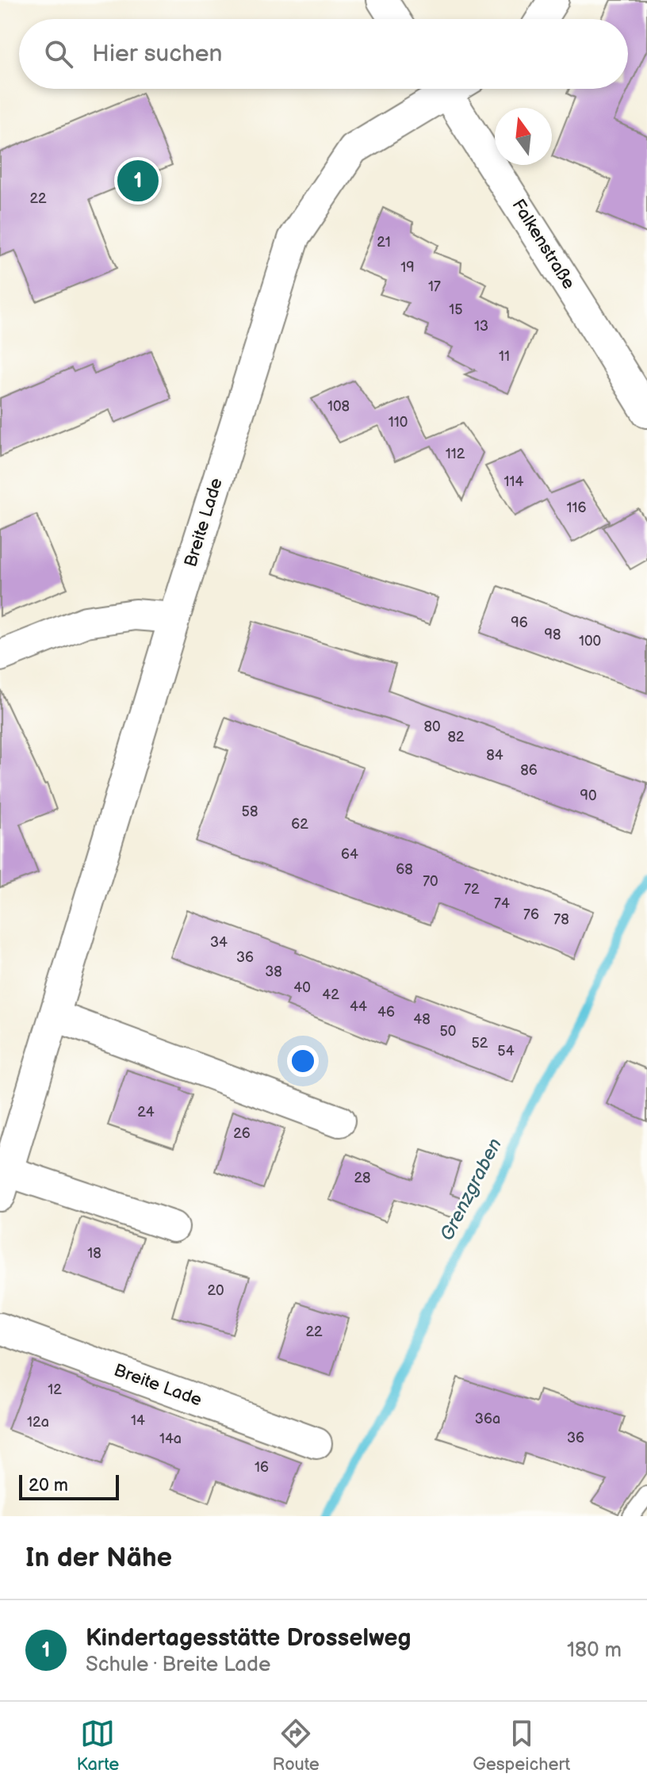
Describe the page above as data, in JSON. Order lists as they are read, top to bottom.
{
  "streets": {
    "street": ["Falkenstraße", "Breite Lade"]
  },
  "water": ["Grenzgraben"],
  "house_numbers": [
    "22",
    "21",
    "19",
    "17",
    "15",
    "13",
    "11",
    "108",
    "110",
    "112",
    "114",
    "116",
    "96",
    "98",
    "100",
    "80",
    "82",
    "84",
    "86",
    "90",
    "58",
    "62",
    "64",
    "68",
    "70",
    "72",
    "74",
    "76",
    "78",
    "34",
    "36",
    "38",
    "40",
    "42",
    "44",
    "46",
    "48",
    "50",
    "52",
    "54",
    "24",
    "26",
    "28",
    "18",
    "20",
    "22",
    "12",
    "36a",
    "14",
    "12a",
    "36",
    "14a",
    "16"
  ],
  "scale_bar": "20 m",
  "north": "top",
  "page": {
    "search": "Hier suchen",
    "pins": "1",
    "scale": "20 m",
    "heading": "In der Nähe",
    "list": [
      {
        "mark": "1",
        "name": "Kindertagesstätte Drosselweg",
        "note": "Schule · Breite Lade",
        "value": "180 m"
      }
    ],
    "nav": ["Karte", "Route", "Gespeichert"]
  }
}
